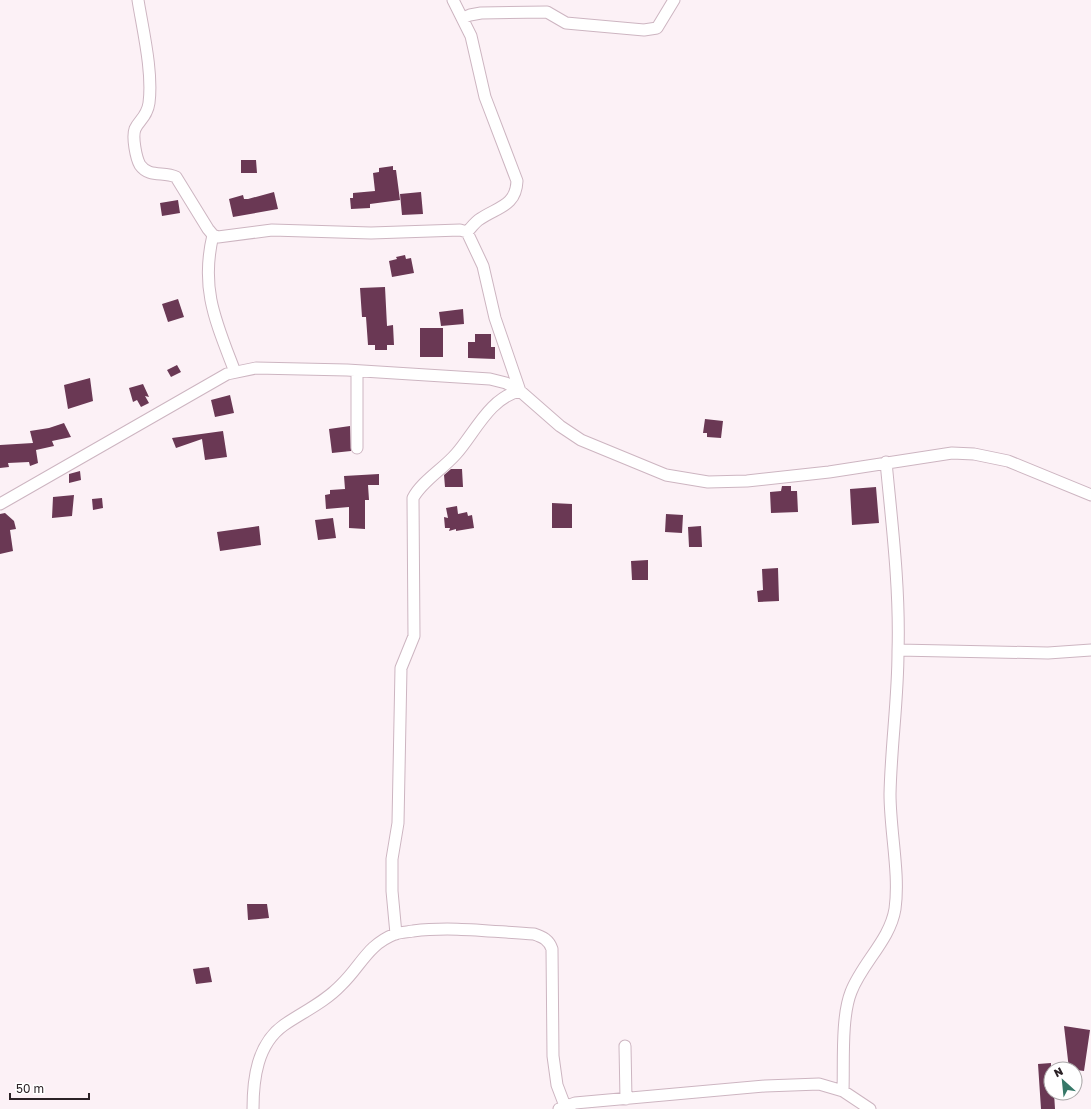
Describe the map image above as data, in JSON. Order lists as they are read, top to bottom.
{
  "scale_bar": "50 m",
  "north": "top left"
}
